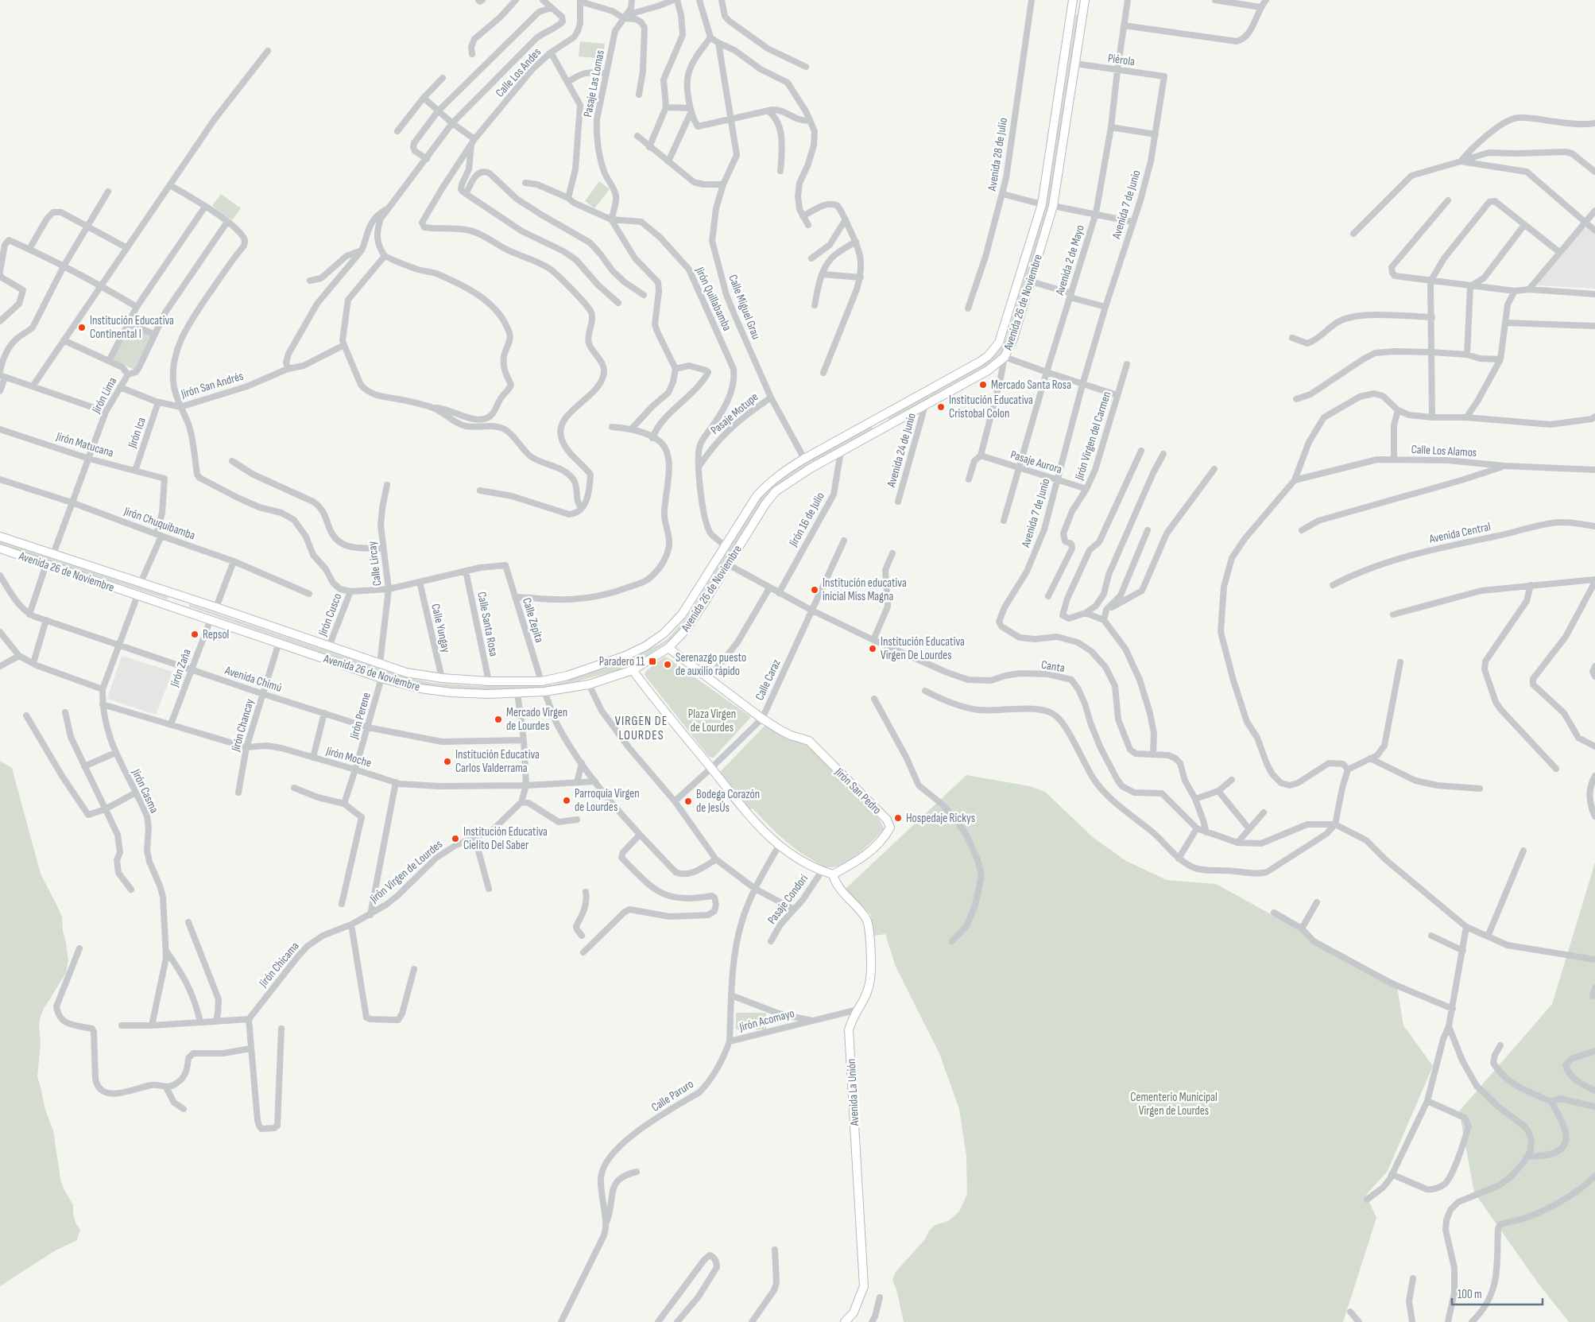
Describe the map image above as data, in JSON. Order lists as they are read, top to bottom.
{
  "streets": {
    "main road": ["Avenida 26 de Noviembre", "Jirón San Pedro", "Avenida La Unión"],
    "street": [
      "Piérola",
      "Calle Los Andes",
      "Pasaje Las Lomas",
      "Avenida 28 de Julio",
      "Avenida 7 de Junio",
      "Avenida 2 de Mayo",
      "Jirón Quillabamba",
      "Calle Miguel Grau",
      "Jirón San Andrés",
      "Jirón Lima",
      "Pasaje Motupe",
      "Jirón Ica",
      "Jirón Virgen del Carmen",
      "Jirón Matucana",
      "Avenida 24 de Junio",
      "Calle Los Alamos",
      "Pasaje Aurora",
      "Jirón 16 de Julio",
      "Jirón Chuquibamba",
      "Avenida Central",
      "Calle Lircay",
      "Jirón Cusco",
      "Calle Zepita",
      "Calle Santa Rosa",
      "Calle Yungay",
      "Canta",
      "Jirón Zaña",
      "Avenida Chimú",
      "Calle Caraz",
      "Jirón Perene",
      "Jirón Chancay",
      "Jirón Moche",
      "Jirón Casma",
      "Jirón Virgen de Lourdes",
      "Pasaje Condori",
      "Jirón Chicama",
      "Jirón Acomayo",
      "Calle Paruro"
    ]
  },
  "crossings": [
    ["Piérola", "Avenida 7 de Junio"],
    ["Piérola", "Avenida 2 de Mayo"],
    ["Piérola", "Avenida 26 de Noviembre"],
    ["Pasaje Las Lomas", "Jirón Quillabamba"],
    ["Avenida 7 de Junio", "Pasaje Aurora"],
    ["Avenida 7 de Junio", "Canta"],
    ["Avenida 2 de Mayo", "Pasaje Aurora"],
    ["Jirón Quillabamba", "Avenida 26 de Noviembre"],
    ["Jirón Quillabamba", "Pasaje Motupe"],
    ["Avenida 26 de Noviembre", "Calle Miguel Grau"],
    ["Avenida 26 de Noviembre", "Jirón Lima"],
    ["Avenida 26 de Noviembre", "Avenida 24 de Junio"],
    ["Avenida 26 de Noviembre", "Jirón 16 de Julio"],
    ["Avenida 26 de Noviembre", "Calle Lircay"],
    ["Avenida 26 de Noviembre", "Jirón Cusco"],
    ["Avenida 26 de Noviembre", "Calle Zepita"],
    ["Avenida 26 de Noviembre", "Calle Santa Rosa"],
    ["Avenida 26 de Noviembre", "Calle Yungay"],
    ["Avenida 26 de Noviembre", "Canta"],
    ["Avenida 26 de Noviembre", "Jirón Zaña"],
    ["Avenida 26 de Noviembre", "Jirón Perene"],
    ["Avenida 26 de Noviembre", "Jirón Chancay"],
    ["Avenida 26 de Noviembre", "Jirón Casma"],
    ["Avenida 26 de Noviembre", "Jirón San Pedro"],
    ["Avenida 26 de Noviembre", "Jirón Virgen de Lourdes"],
    ["Calle Miguel Grau", "Pasaje Motupe"],
    ["Jirón San Andrés", "Jirón Lima"],
    ["Jirón San Andrés", "Jirón Ica"],
    ["Jirón Lima", "Jirón Matucana"],
    ["Jirón Lima", "Jirón Chuquibamba"],
    ["Jirón Ica", "Jirón Matucana"],
    ["Jirón Virgen del Carmen", "Pasaje Aurora"],
    ["Jirón Matucana", "Jirón Chuquibamba"],
    ["Jirón 16 de Julio", "Canta"],
    ["Calle Zepita", "Calle Santa Rosa"],
    ["Canta", "Calle Caraz"],
    ["Jirón Zaña", "Avenida Chimú"],
    ["Jirón Zaña", "Jirón Moche"],
    ["Avenida Chimú", "Jirón Perene"],
    ["Avenida Chimú", "Jirón Chancay"],
    ["Avenida Chimú", "Jirón Casma"],
    ["Avenida Chimú", "Jirón Virgen de Lourdes"],
    ["Calle Caraz", "Jirón San Pedro"],
    ["Jirón Perene", "Jirón Moche"],
    ["Jirón Chancay", "Jirón Moche"],
    ["Jirón Moche", "Jirón Casma"],
    ["Jirón Moche", "Jirón Virgen de Lourdes"],
    ["Jirón San Pedro", "Avenida La Unión"],
    ["Jirón Virgen de Lourdes", "Jirón Chicama"],
    ["Jirón Acomayo", "Avenida La Unión"],
    ["Jirón Acomayo", "Calle Paruro"]
  ],
  "districts": ["VIRGEN DE LOURDES"],
  "parks": ["Plaza Virgen de Lourdes", "Cementerio Municipal Virgen de Lourdes"],
  "places": {
    "other": [
      "Institución Educativa Continental I",
      "Mercado Santa Rosa",
      "Institución Educativa Cristobal Colon",
      "Institución educativa inicial Miss Magna",
      "Repsol",
      "Institución Educativa Virgen De Lourdes",
      "Serenazgo puesto de auxilio rápido",
      "Mercado Virgen de Lourdes",
      "Institución Educativa Carlos Valderrama",
      "Parroquia Virgen de Lourdes",
      "Bodega Corazón de JesÚs",
      "Hospedaje Rickys",
      "Institución Educativa Cielito Del Saber"
    ],
    "transit": ["Paradero 11"]
  },
  "scale_bar": "100 m"
}
